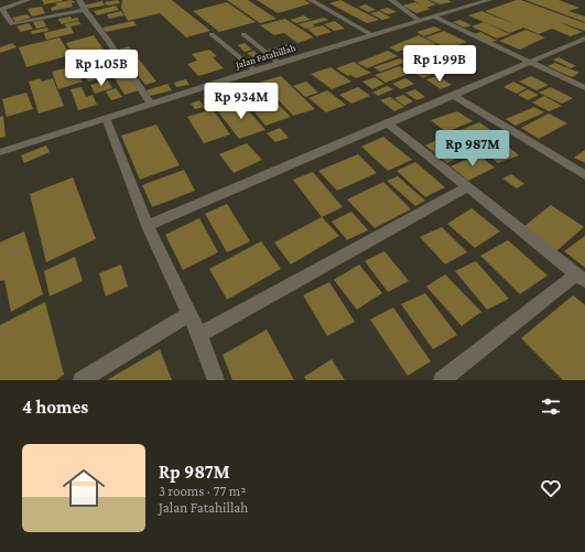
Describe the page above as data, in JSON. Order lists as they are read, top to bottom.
{
  "streets": {
    "street": ["Jalan Fatahillah"]
  },
  "page": {
    "price": [
      "Rp 1.99B",
      "Rp 1.05B",
      "Rp 934M",
      "Rp 987M"
    ],
    "heading": "4 homes",
    "list": [
      {
        "name": "Rp 987M",
        "note": "3 rooms · 77 m² · Jalan Fatahillah"
      }
    ]
  }
}
